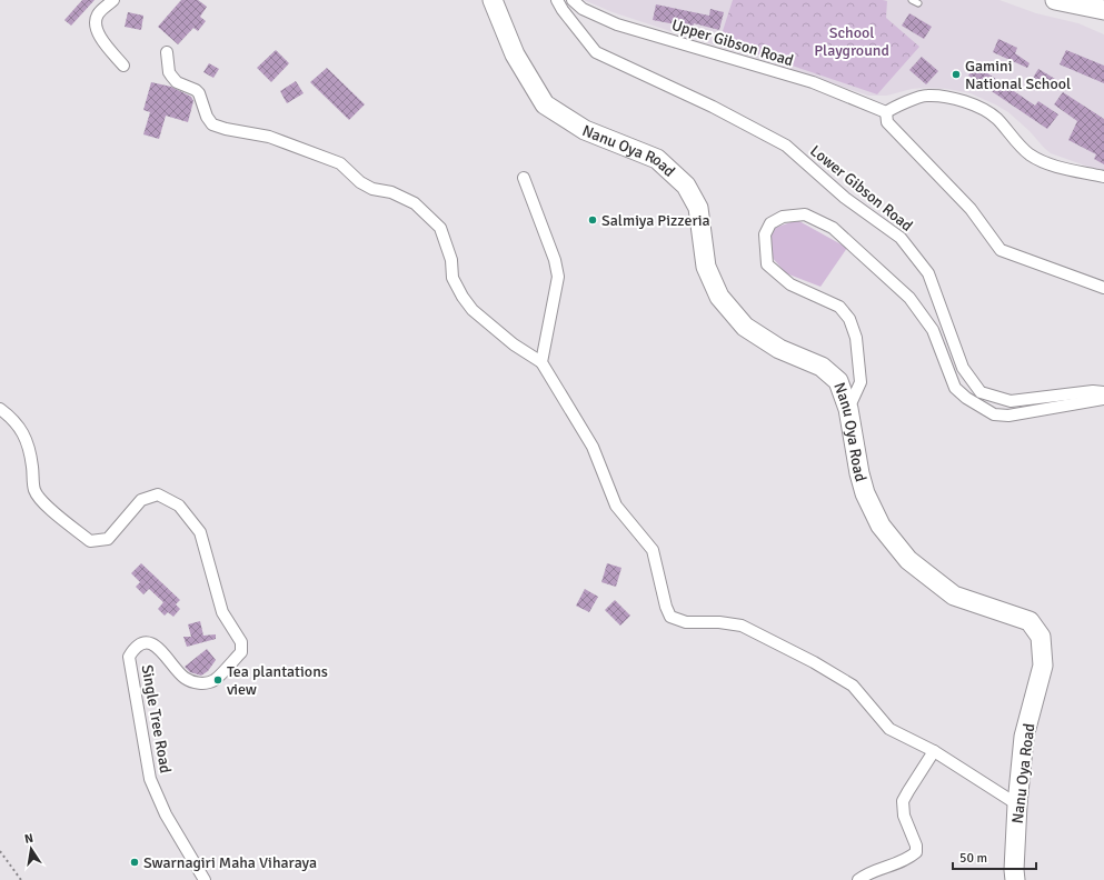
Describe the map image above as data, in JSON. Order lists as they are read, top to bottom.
{
  "streets": {
    "highway": ["Nanu Oya Road"],
    "street": ["Upper Gibson Road", "Lower Gibson Road", "Single Tree Road"]
  },
  "parks": ["School Playground"],
  "places": [
    "Gamini National School",
    "Salmiya Pizzeria",
    "Tea plantations view",
    "Swarnagiri Maha Viharaya"
  ],
  "scale_bar": "50 m",
  "north": "top"
}
